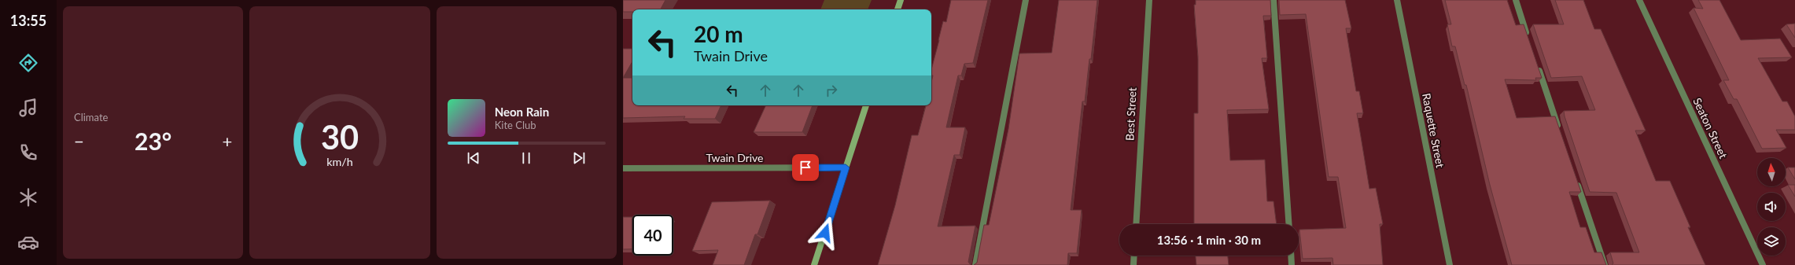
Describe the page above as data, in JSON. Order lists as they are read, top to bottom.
{
  "streets": {
    "street": [
      "Best Street",
      "Seaton Street",
      "Raquette Street",
      "Twain Drive"
    ]
  },
  "north": "top",
  "page": {
    "tabs": "13:55",
    "tile": "Climate",
    "turn": ["20 m", "Twain Drive"],
    "song": ["Neon Rain", "Kite Club"],
    "heat": ["−", "23°", "+"],
    "limit": "40",
    "trip": "13:56 · 1 min · 30 m",
    "gauge": ["30", "km/h"]
  }
}
